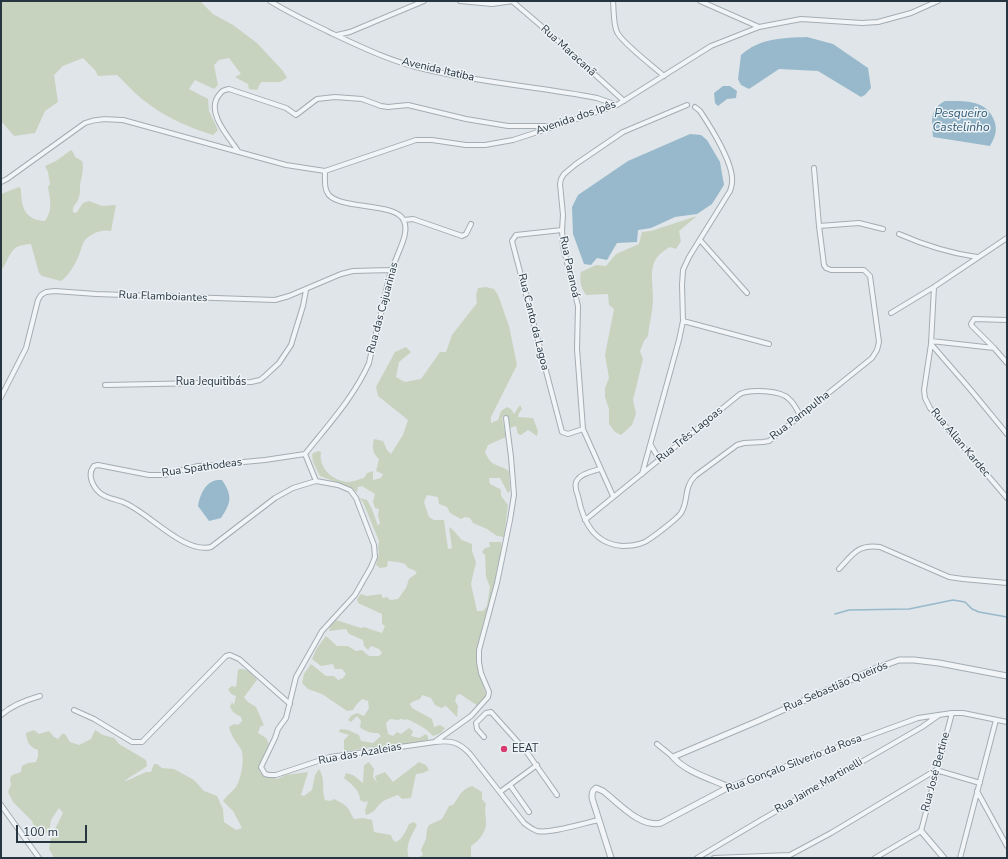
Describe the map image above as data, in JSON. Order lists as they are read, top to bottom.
{
  "streets": {
    "street": [
      "Rua Maracanã",
      "Avenida Itatiba",
      "Avenida dos Ipês",
      "Rua Paranoá",
      "Rua Flamboiantes",
      "Rua das Cajuarinas",
      "Rua Canto da Lagoa",
      "Rua Jequitibás",
      "Rua Pampulha",
      "Rua Três Lagoas",
      "Rua Allan Kardec",
      "Rua Spathodeas",
      "Rua Sebastião Queirós",
      "Rua das Azaleias",
      "Rua Gonçalo Silverio da Rosa",
      "Rua José Bertine",
      "Rua Jaime Martinelli"
    ]
  },
  "crossings": [
    ["Rua Maracanã", "Avenida dos Ipês"],
    ["Avenida Itatiba", "Avenida dos Ipês"],
    ["Rua Paranoá", "Rua Canto da Lagoa"],
    ["Rua Paranoá", "Rua Pampulha"],
    ["Rua Paranoá", "Rua Três Lagoas"],
    ["Rua Flamboiantes", "Rua das Cajuarinas"],
    ["Rua Flamboiantes", "Rua Jequitibás"],
    ["Rua das Cajuarinas", "Rua Spathodeas"],
    ["Rua Pampulha", "Rua Três Lagoas"],
    ["Rua Spathodeas", "Rua das Azaleias"],
    ["Rua Gonçalo Silverio da Rosa", "Rua José Bertine"],
    ["Rua Gonçalo Silverio da Rosa", "Rua Jaime Martinelli"]
  ],
  "water": ["Pesqueiro Castelinho"],
  "places": ["EEAT"],
  "scale_bar": "100 m"
}
